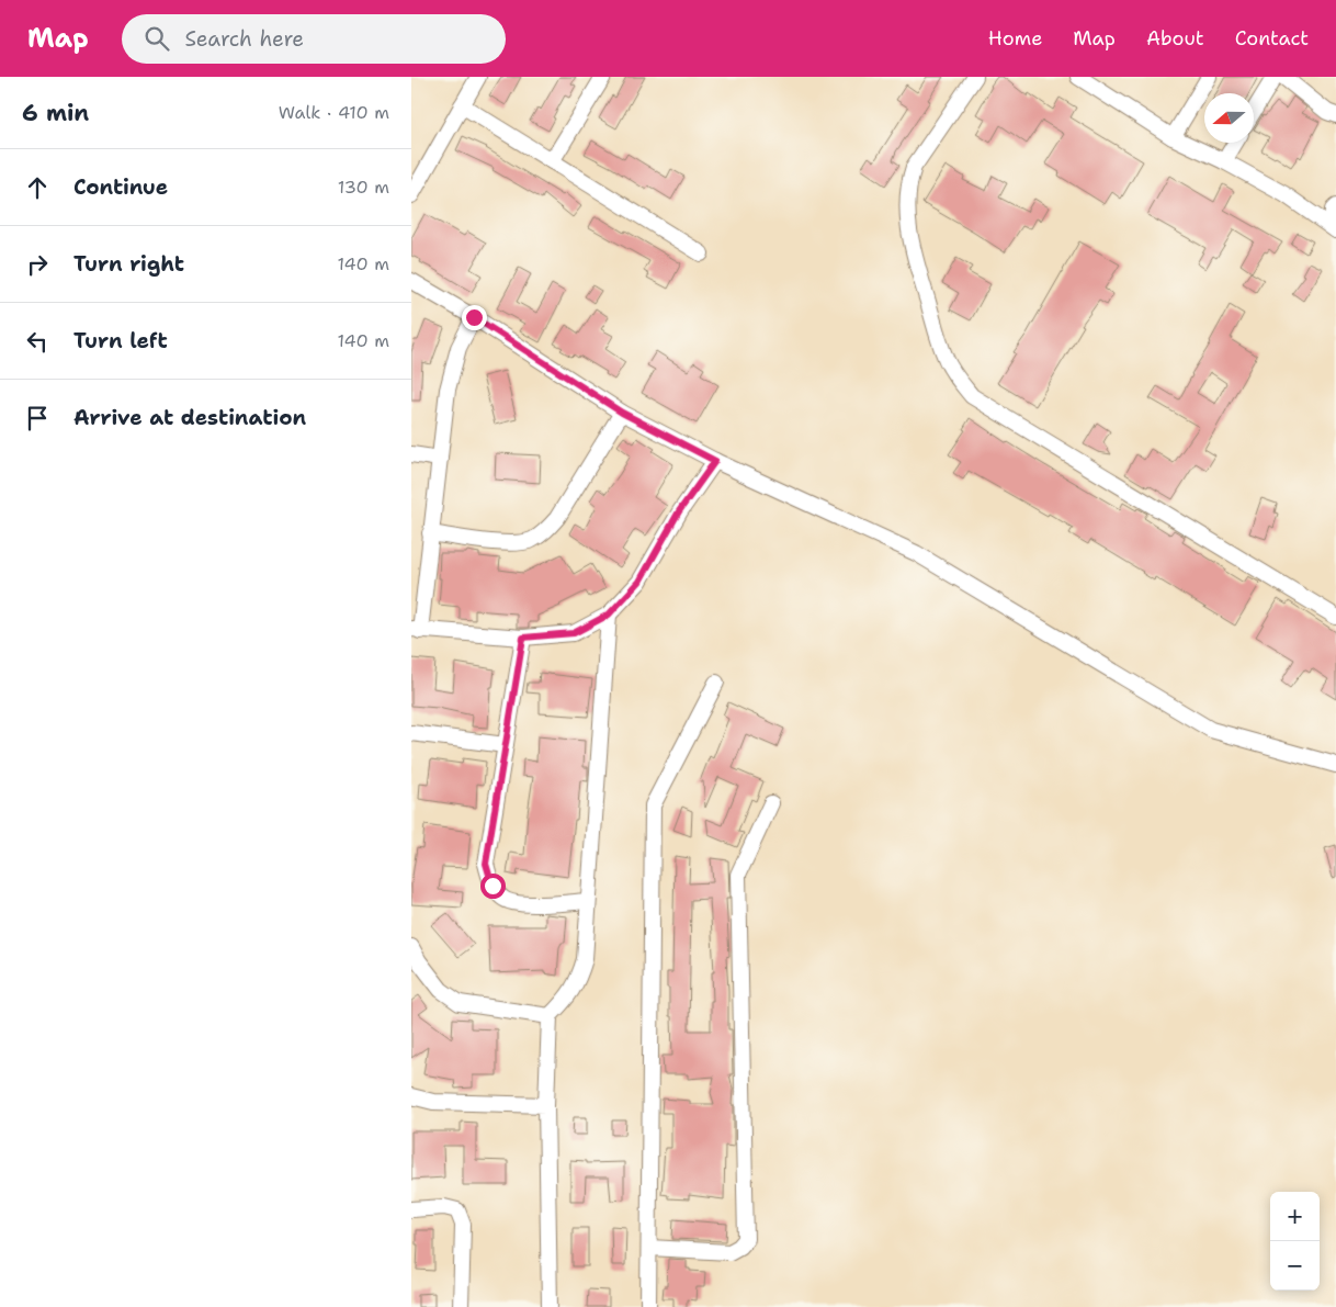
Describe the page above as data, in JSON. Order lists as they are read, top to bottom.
{
  "north": "left",
  "page": {
    "header": "Map",
    "search": "Search here",
    "nav": [
      "Home",
      "Map",
      "About",
      "Contact"
    ],
    "heading": ["6 min", "Walk · 410 m"],
    "list": [
      ["Continue", "130 m"],
      ["Turn right", "140 m"],
      ["Turn left", "140 m"],
      "Arrive at destination"
    ],
    "map_buttons": ["+", "−"]
  }
}
